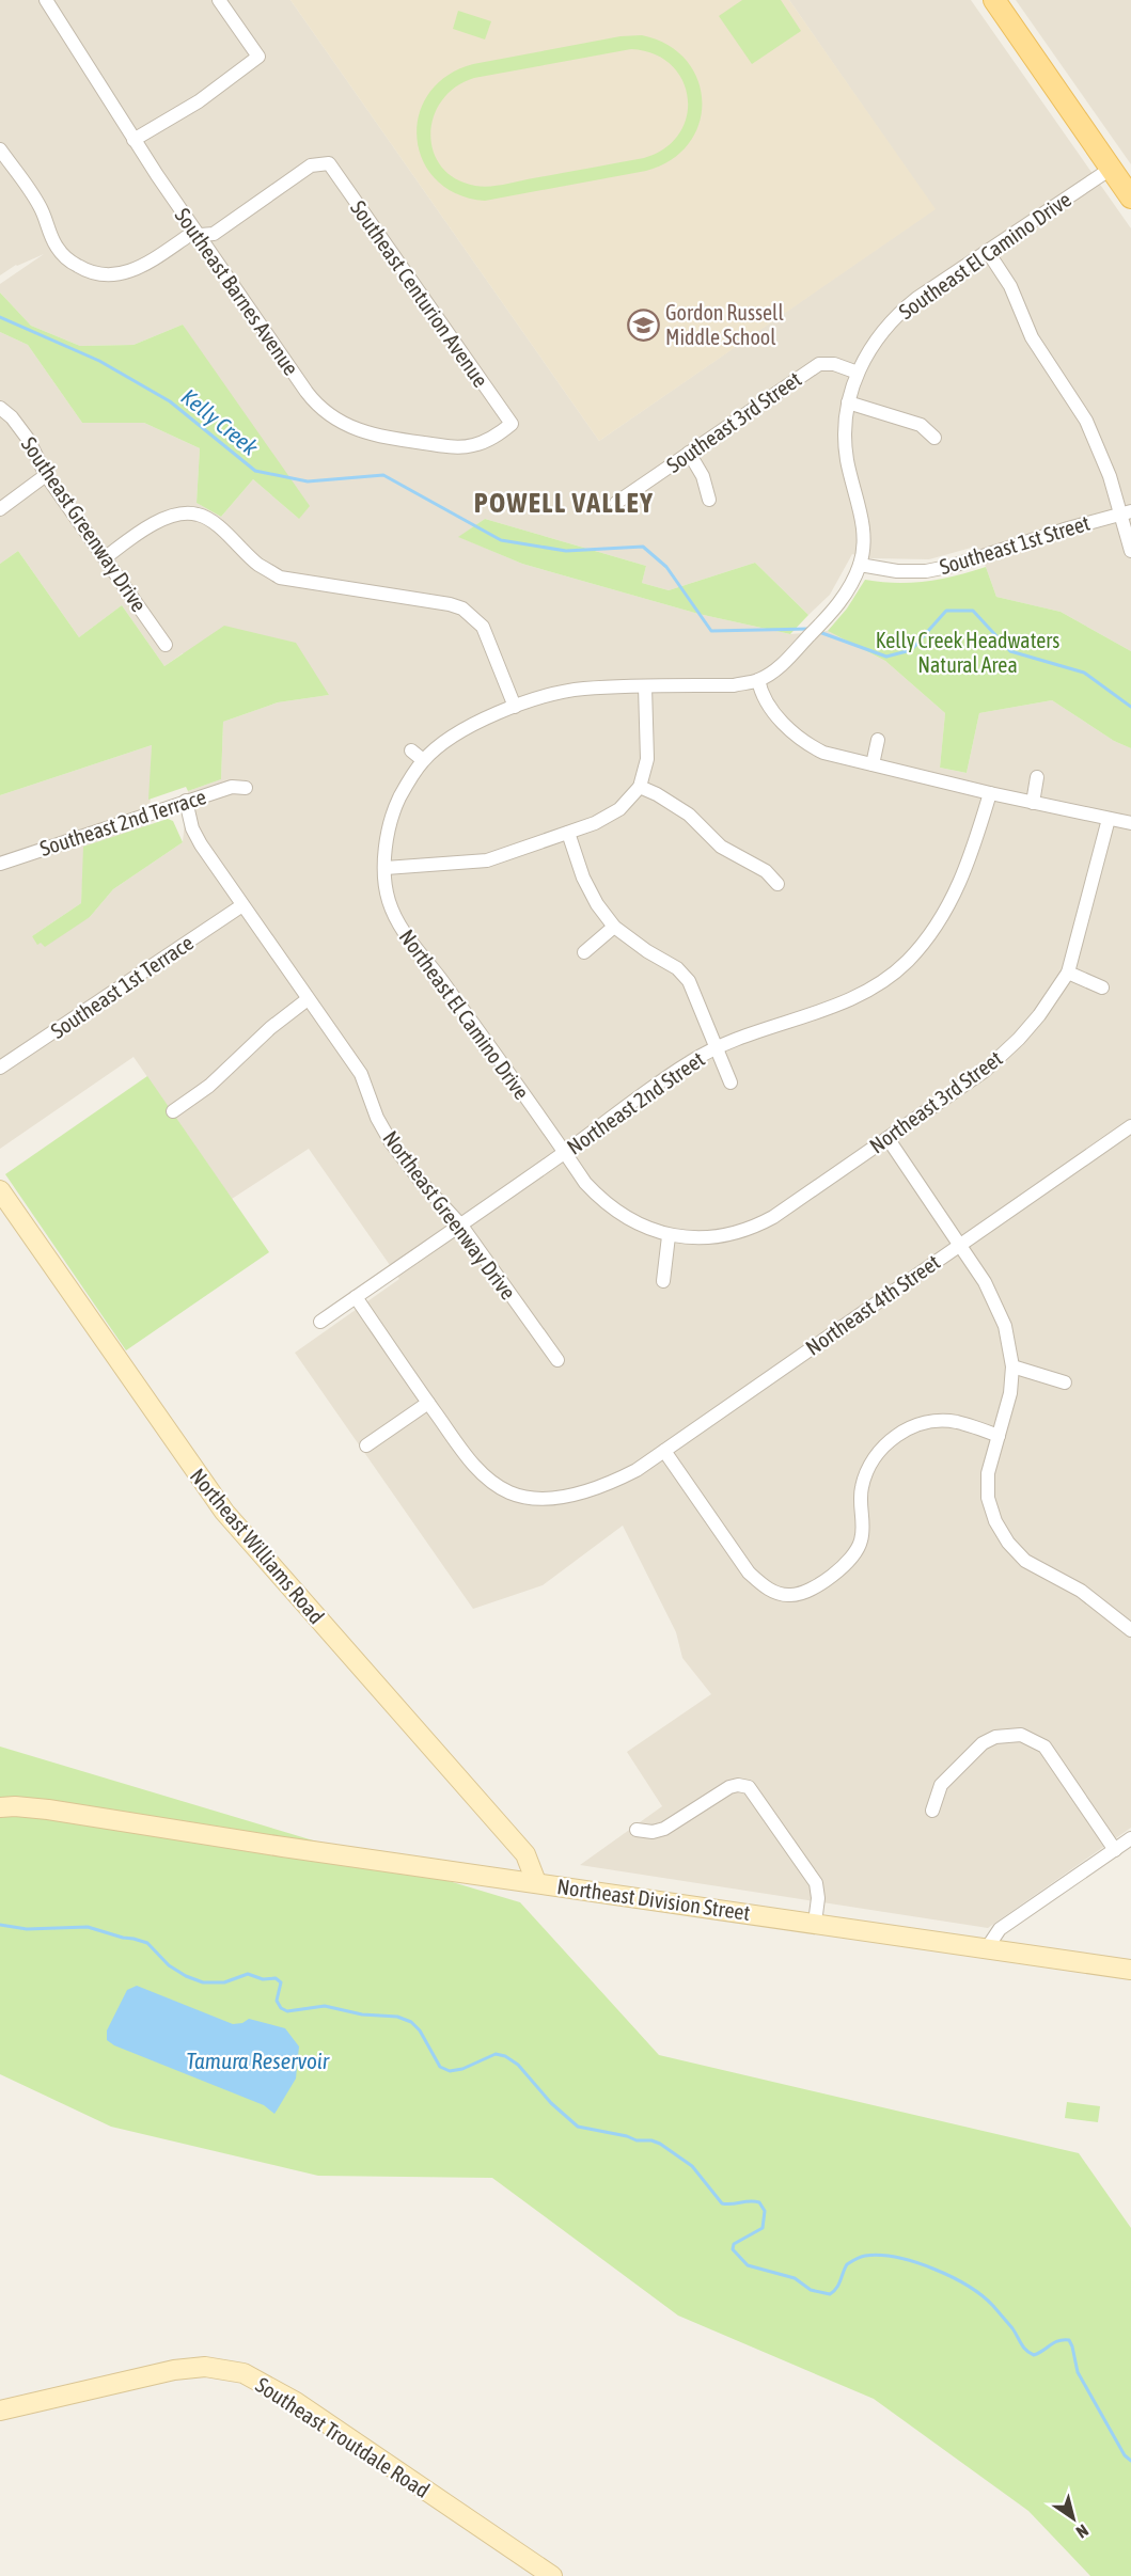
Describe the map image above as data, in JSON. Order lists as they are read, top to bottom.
{
  "streets": {
    "street": [
      "Southeast El Camino Drive",
      "Southeast Barnes Avenue",
      "Southeast Centurion Avenue",
      "Southeast 3rd Street",
      "Southeast Greenway Drive",
      "Southeast 1st Street",
      "Southeast 2nd Terrace",
      "Southeast 1st Terrace",
      "Northeast El Camino Drive",
      "Northeast 3rd Street",
      "Northeast 2nd Street",
      "Northeast Greenway Drive",
      "Northeast 4th Street",
      "Northeast Williams Road",
      "Northeast Division Street",
      "Southeast Troutdale Road"
    ]
  },
  "crossings": [
    ["Southeast El Camino Drive", "Southeast 3rd Street"],
    ["Southeast El Camino Drive", "Southeast 1st Street"],
    ["Southeast El Camino Drive", "Northeast El Camino Drive"],
    ["Southeast Barnes Avenue", "Southeast Centurion Avenue"],
    ["Southeast 2nd Terrace", "Northeast Greenway Drive"],
    ["Southeast 1st Terrace", "Northeast Greenway Drive"],
    ["Northeast El Camino Drive", "Northeast 3rd Street"],
    ["Northeast El Camino Drive", "Northeast 2nd Street"],
    ["Northeast 3rd Street", "Northeast 2nd Street"],
    ["Northeast 2nd Street", "Northeast Greenway Drive"],
    ["Northeast 2nd Street", "Northeast 4th Street"],
    ["Northeast Williams Road", "Northeast Division Street"]
  ],
  "districts": ["POWELL VALLEY"],
  "water": ["Kelly Creek", "Tamura Reservoir"],
  "parks": ["Kelly Creek Headwaters Natural Area"],
  "places": {
    "school or university": ["Gordon Russell Middle School"]
  },
  "north": "bottom right"
}
